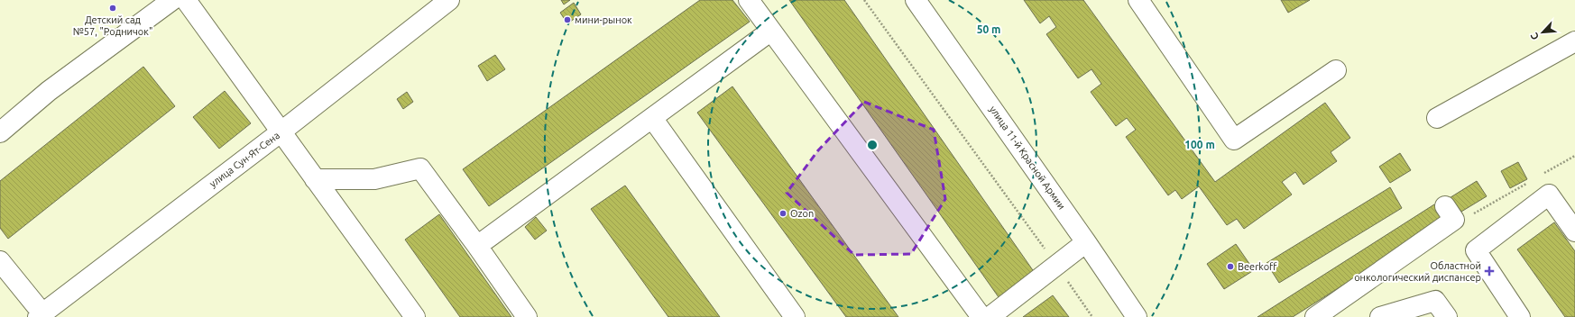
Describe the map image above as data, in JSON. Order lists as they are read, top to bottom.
{
  "streets": {
    "street": ["улица 11-й Красной Армии", "улица Сун-Ят-Сена"]
  },
  "places": {
    "other": [
      "Детский сад №57, \"Родничок\"",
      "мини-рынок",
      "Ozon",
      "Beerkoff"
    ],
    "health": ["Областной онкологический диспансер"]
  },
  "north": "bottom left",
  "rings": ["50 m", "100 m"]
}
